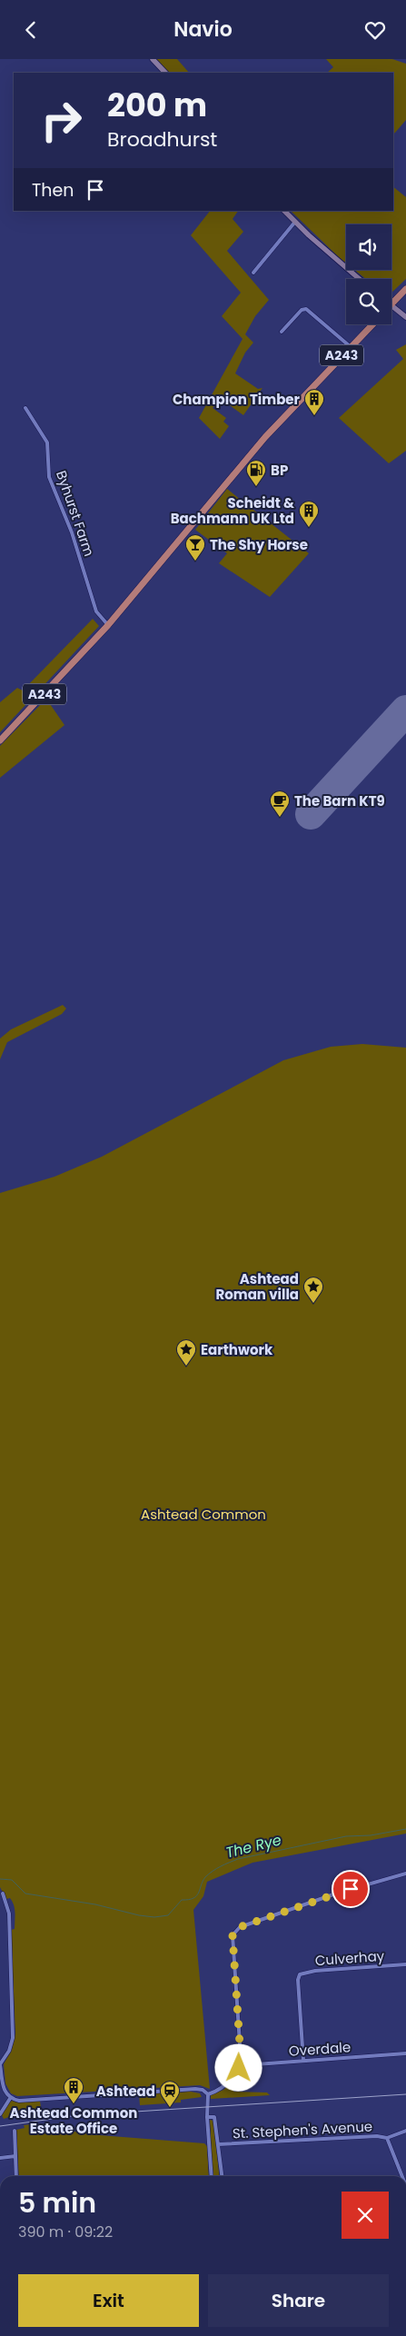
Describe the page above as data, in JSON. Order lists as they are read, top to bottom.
{
  "streets": {
    "highway": ["A243"],
    "street": [
      "Byhurst Farm",
      "Culverhay",
      "Overdale",
      "St. Stephen's Avenue"
    ]
  },
  "crossings": [
    ["A243", "Byhurst Farm"],
    ["Culverhay", "Overdale"]
  ],
  "water": ["The Rye"],
  "parks": ["Ashtead Common"],
  "places": {
    "building": ["Champion Timber", "Scheidt & Bachmann UK Ltd", "Ashtead Common Estate Office"],
    "fuel station": ["BP"],
    "bar": ["The Shy Horse"],
    "cafe": ["The Barn KT9"],
    "place": ["Ashtead Roman villa", "Earthwork"],
    "station": ["Ashtead"]
  },
  "page": {
    "header": "Navio",
    "turn": ["200 m", "Broadhurst"],
    "then": "Then",
    "heading": ["5 min", "390 m · 09:22"],
    "buttons": ["Exit", "Share"]
  }
}
